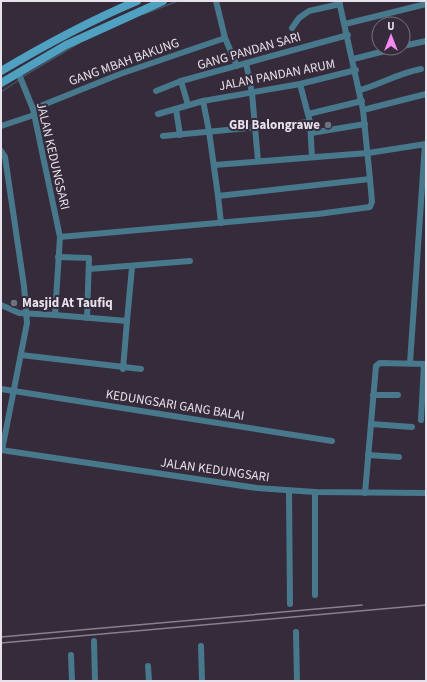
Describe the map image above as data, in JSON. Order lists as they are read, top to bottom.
{
  "streets": {
    "street": [
      "GANG PANDAN SARI",
      "GANG MBAH BAKUNG",
      "JALAN PANDAN ARUM",
      "JALAN KEDUNGSARI",
      "KEDUNGSARI GANG BALAI"
    ]
  },
  "crossings": [
    ["GANG MBAH BAKUNG", "JALAN KEDUNGSARI"],
    ["JALAN KEDUNGSARI", "KEDUNGSARI GANG BALAI"]
  ],
  "places": ["GBI Balongrawe", "Masjid At Taufiq"],
  "north": "top"
}
